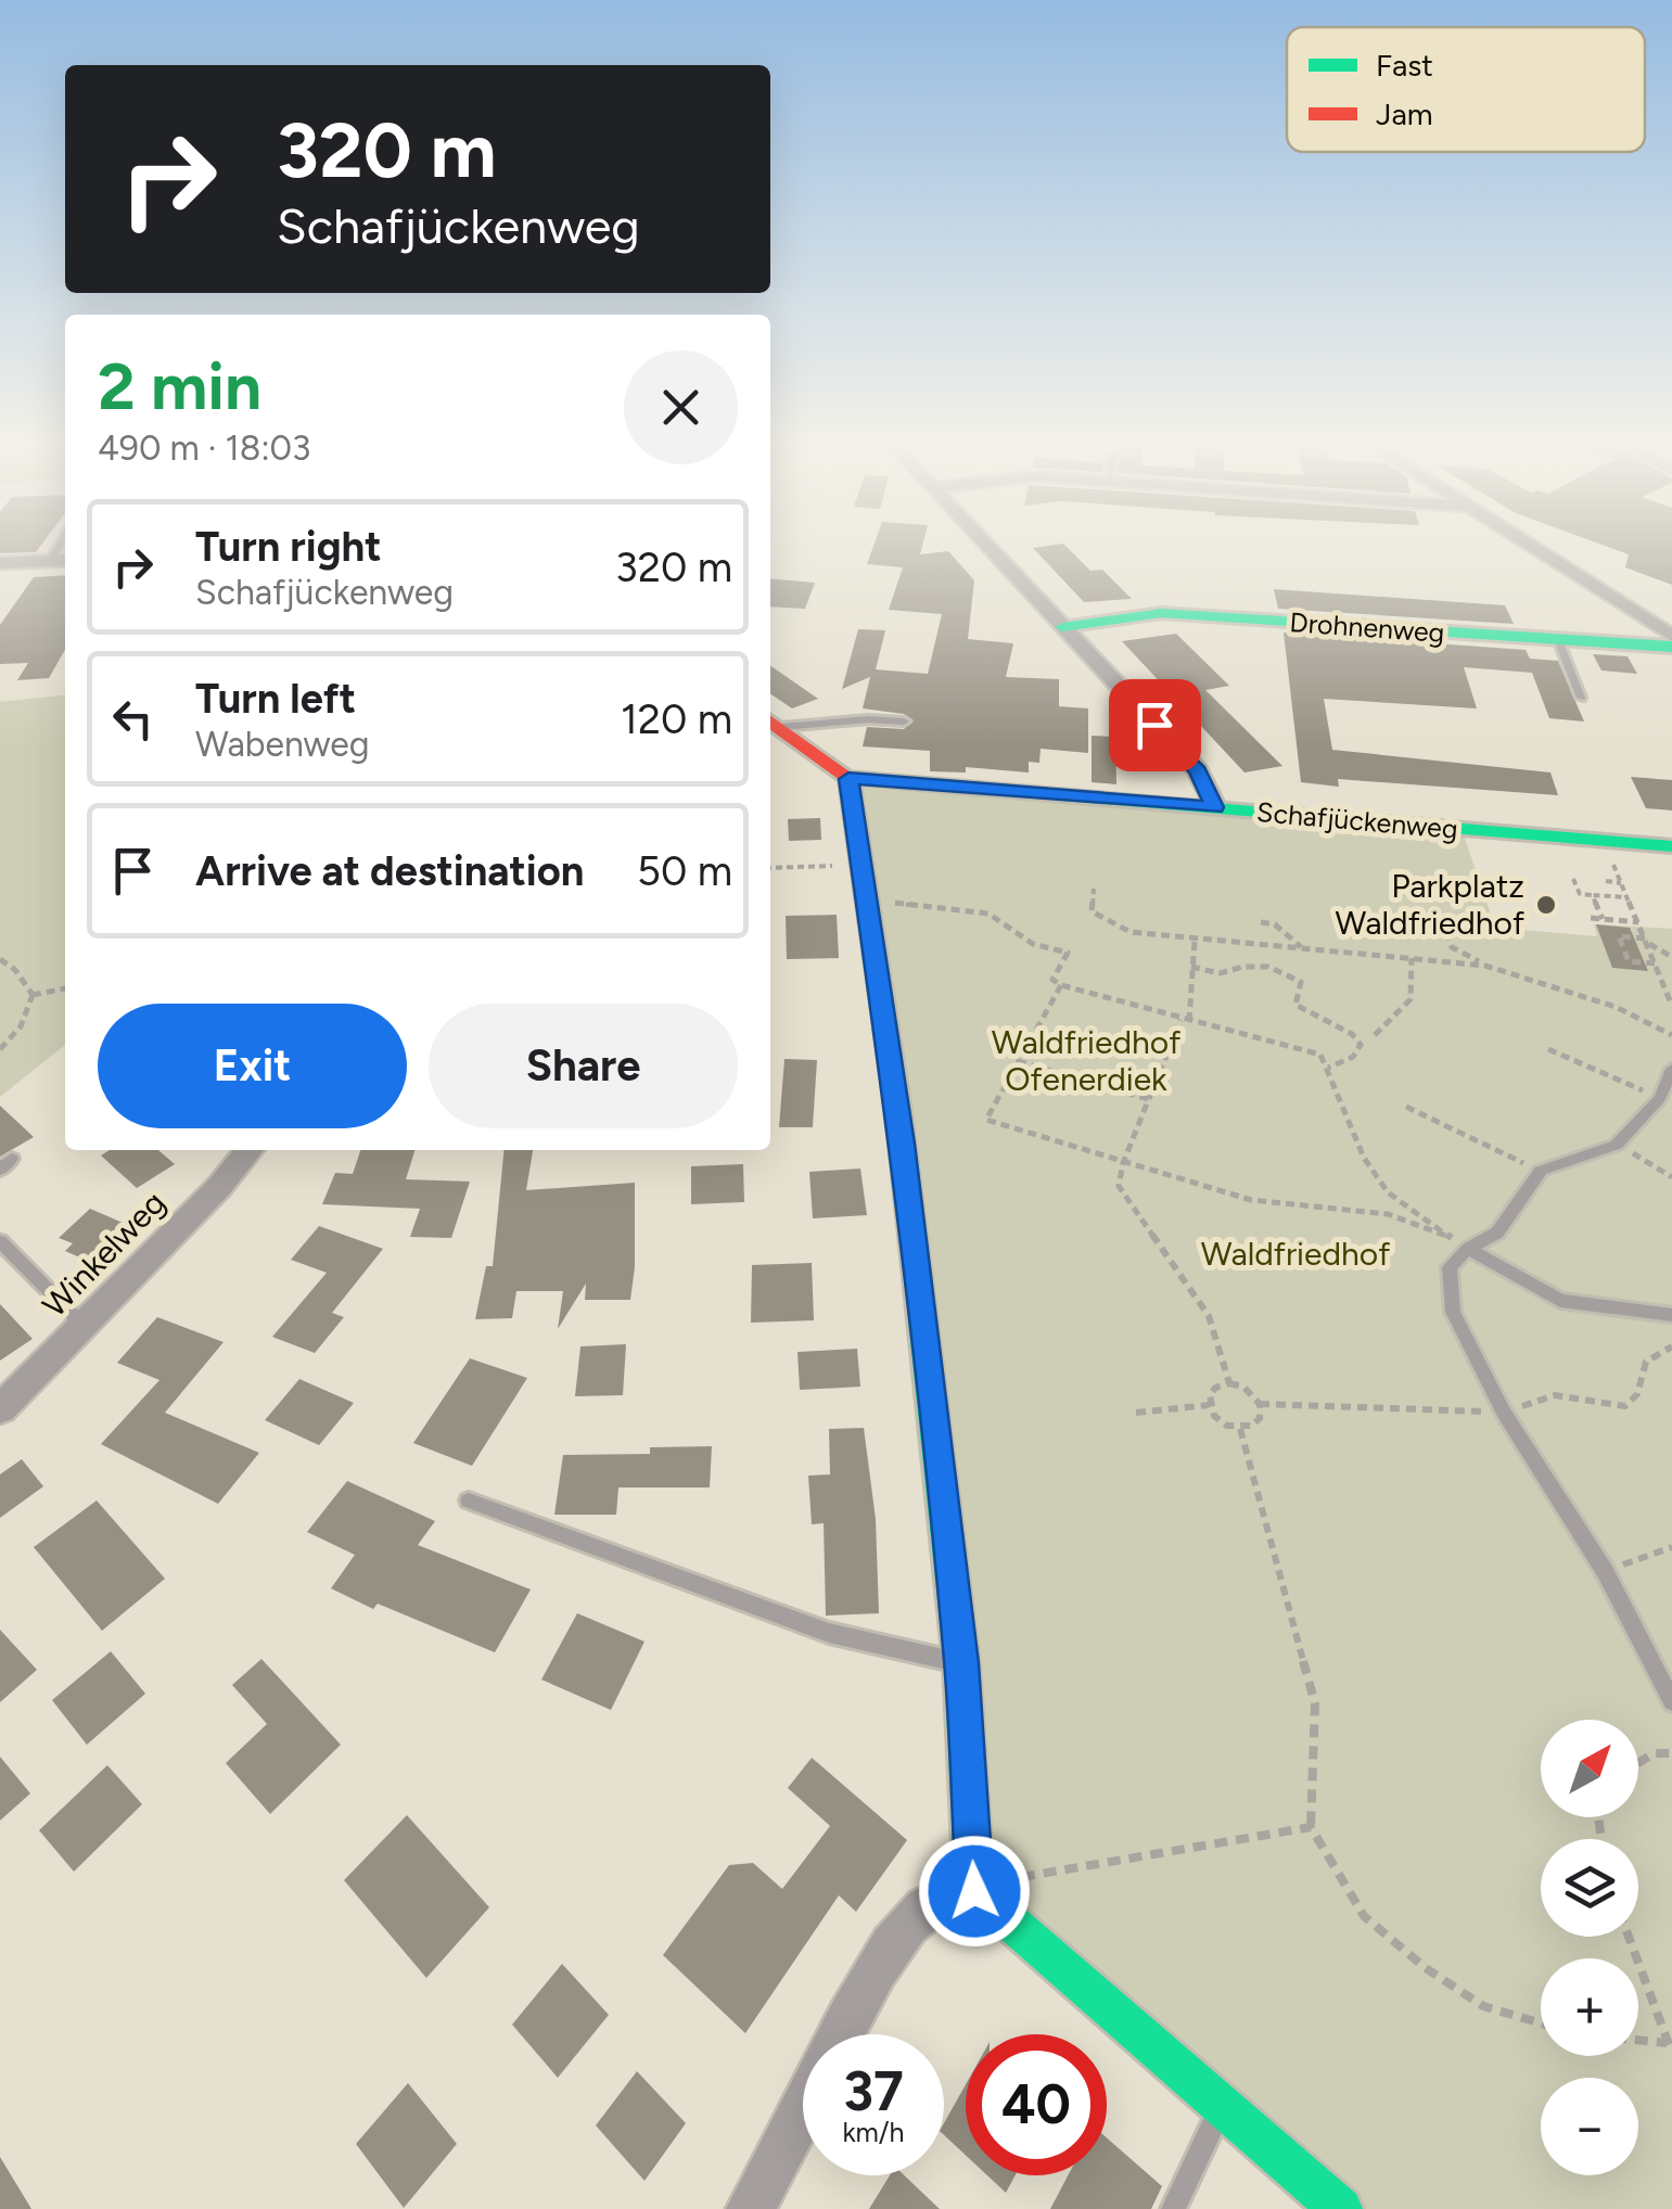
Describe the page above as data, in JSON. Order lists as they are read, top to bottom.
{
  "streets": {
    "street": ["Drohnenweg", "Schafjückenweg", "Winkelweg"]
  },
  "parks": ["Waldfriedhof Ofenerdiek", "Waldfriedhof"],
  "places": ["Parkplatz Waldfriedhof"],
  "legend": ["Fast", "Jam"],
  "north": "top right",
  "page": {
    "turn": ["320 m", "Schafjückenweg"],
    "heading": ["2 min", "490 m · 18:03"],
    "list": [
      {
        "name": "Turn right",
        "note": "Schafjückenweg",
        "value": "320 m"
      },
      {
        "name": "Turn left",
        "note": "Wabenweg",
        "value": "120 m"
      },
      {
        "name": "Arrive at destination",
        "value": "50 m"
      }
    ],
    "buttons": ["Exit", "Share"],
    "map_buttons": ["+", "−"],
    "speed": "37 km/h",
    "limit": "40"
  }
}
